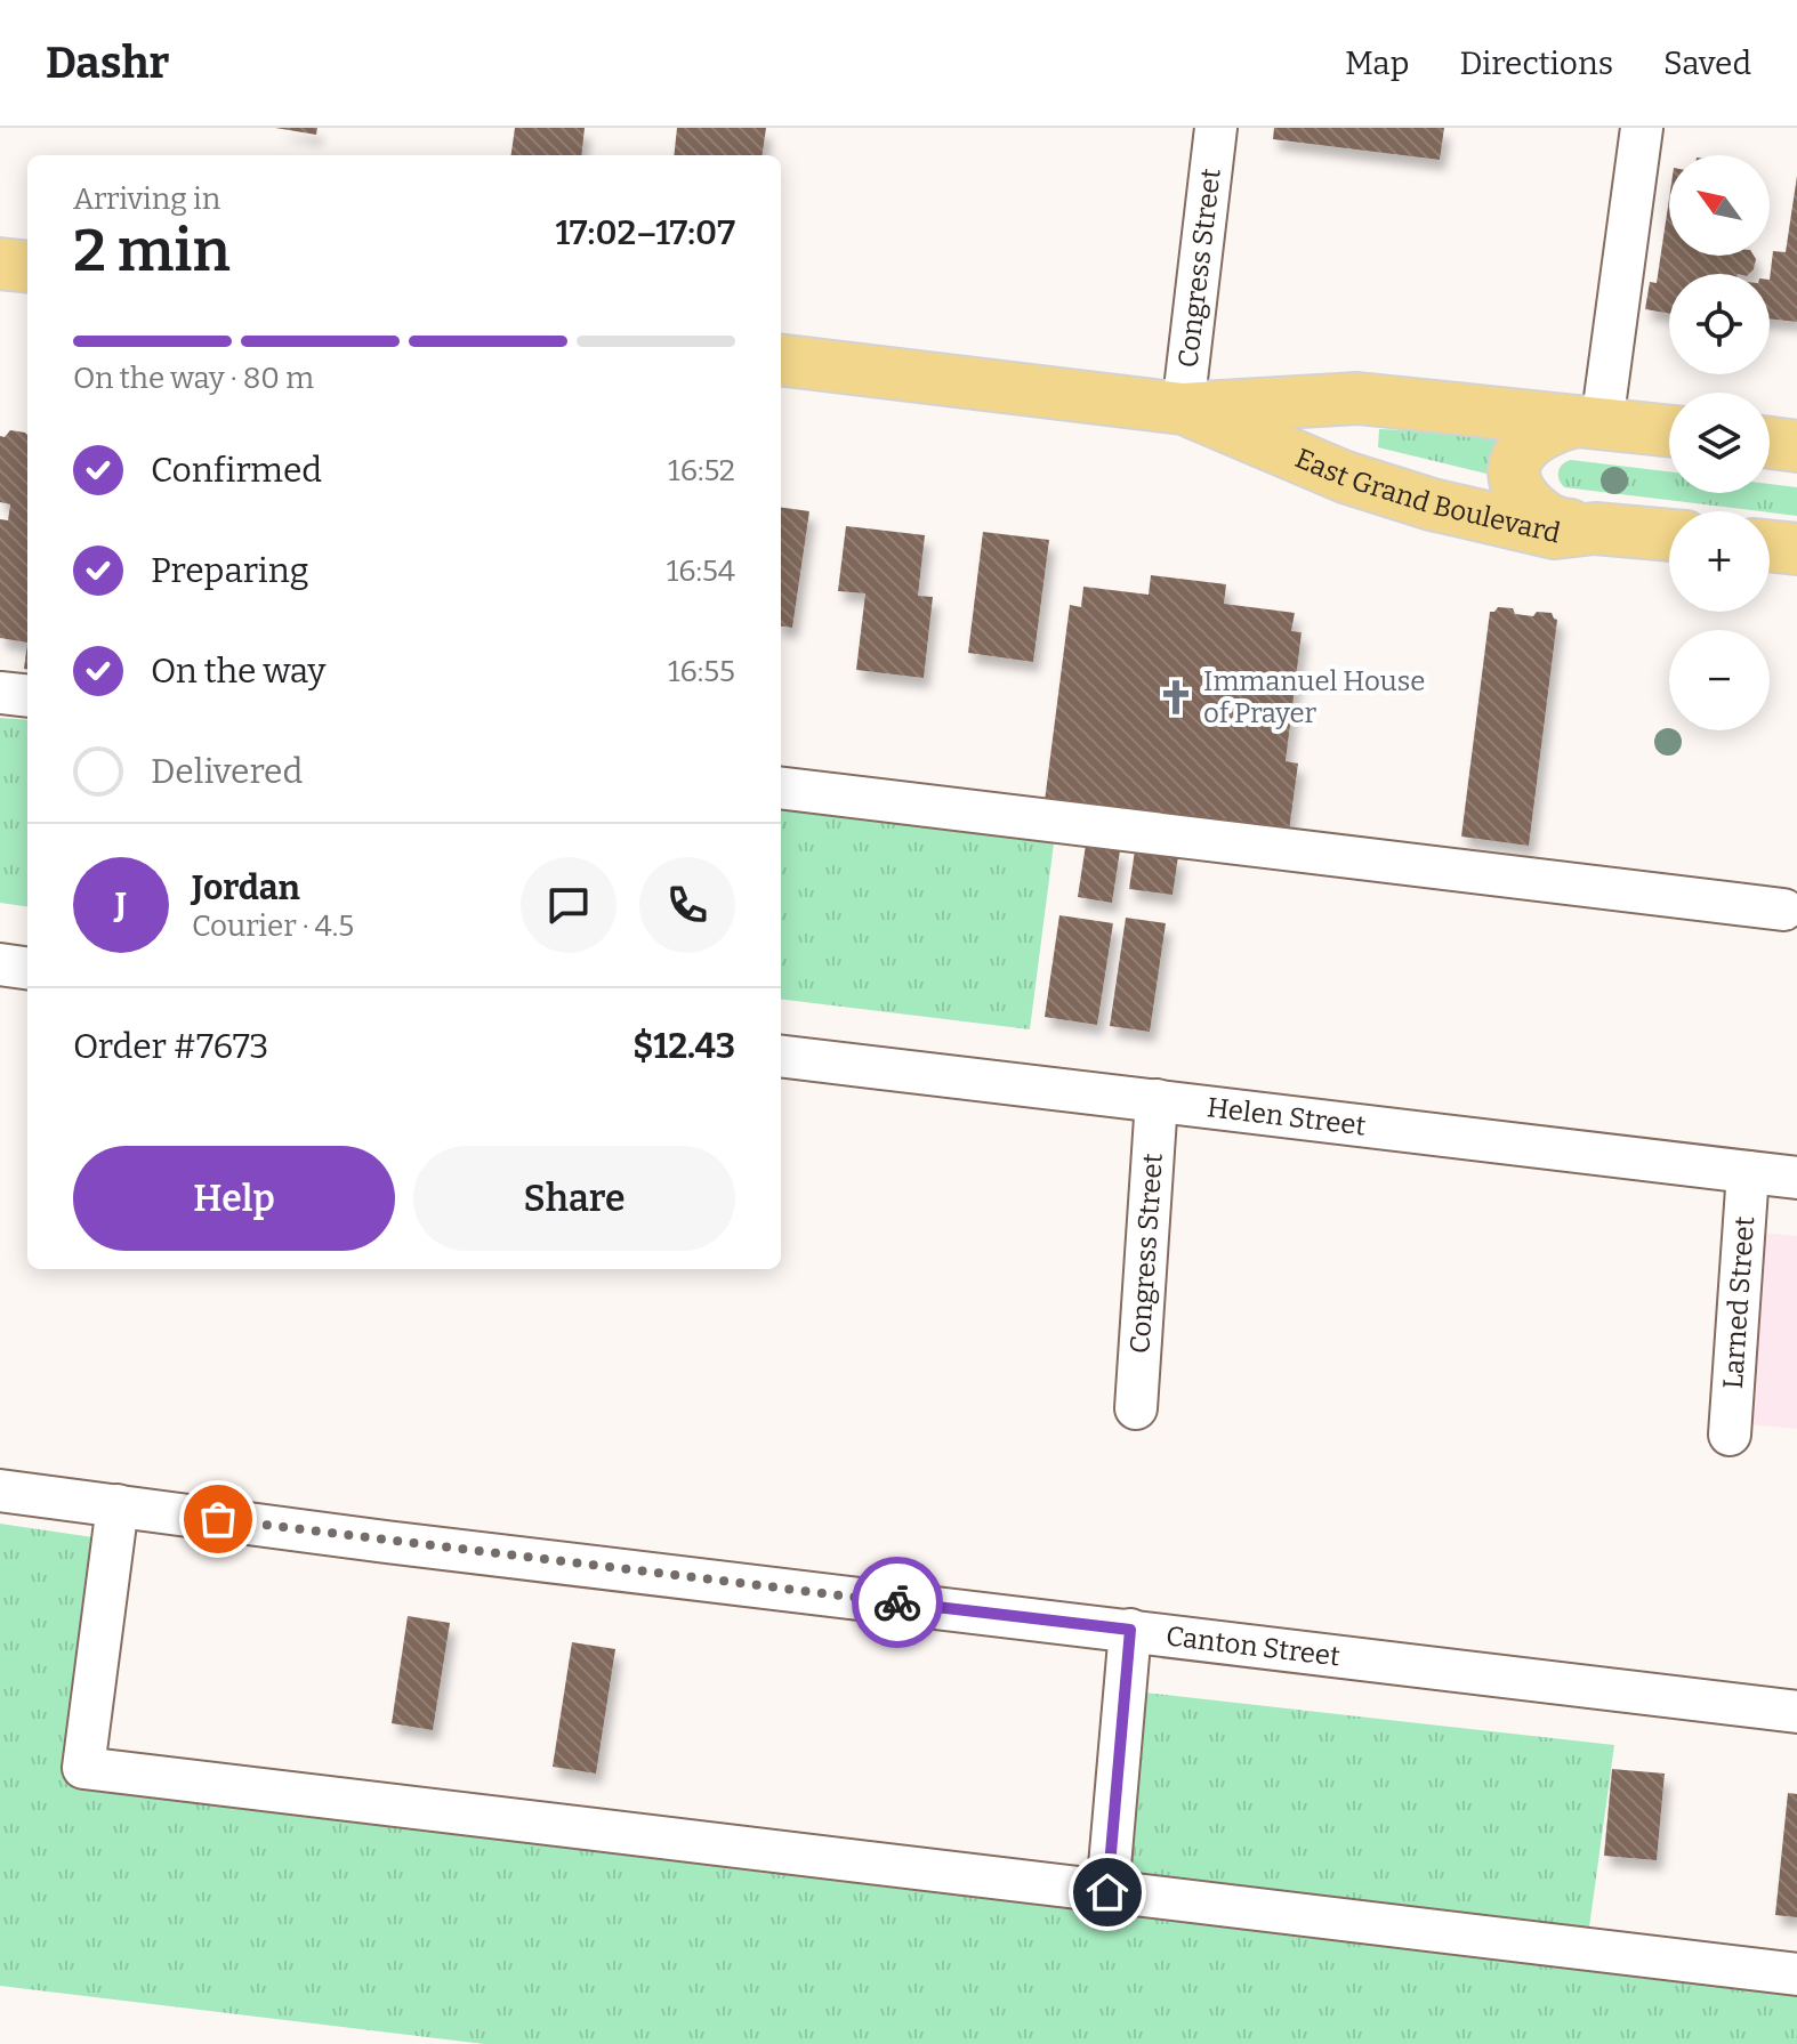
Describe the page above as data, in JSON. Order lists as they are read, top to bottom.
{
  "streets": {
    "main road": ["East Grand Boulevard"],
    "street": [
      "Congress Street",
      "Helen Street",
      "Larned Street",
      "Canton Street"
    ]
  },
  "crossings": [
    ["Congress Street", "East Grand Boulevard"],
    ["Congress Street", "Helen Street"],
    ["Helen Street", "Larned Street"]
  ],
  "places": {
    "church": ["Immanuel House of Prayer"]
  },
  "north": "top left",
  "page": {
    "header": "Dashr",
    "nav": ["Map", "Directions", "Saved"],
    "map_buttons": ["+", "−"],
    "heading": ["2 min", "Arriving in", "17:02–17:07"],
    "panel": [
      "Jordan",
      "Courier · 4.5",
      "Order #7673",
      "$12.43"
    ],
    "bar": "On the way · 80 m",
    "list": [
      ["Confirmed", "16:52"],
      ["Preparing", "16:54"],
      ["On the way", "16:55"],
      "Delivered"
    ],
    "round": "J",
    "buttons": ["Help", "Share"]
  }
}
